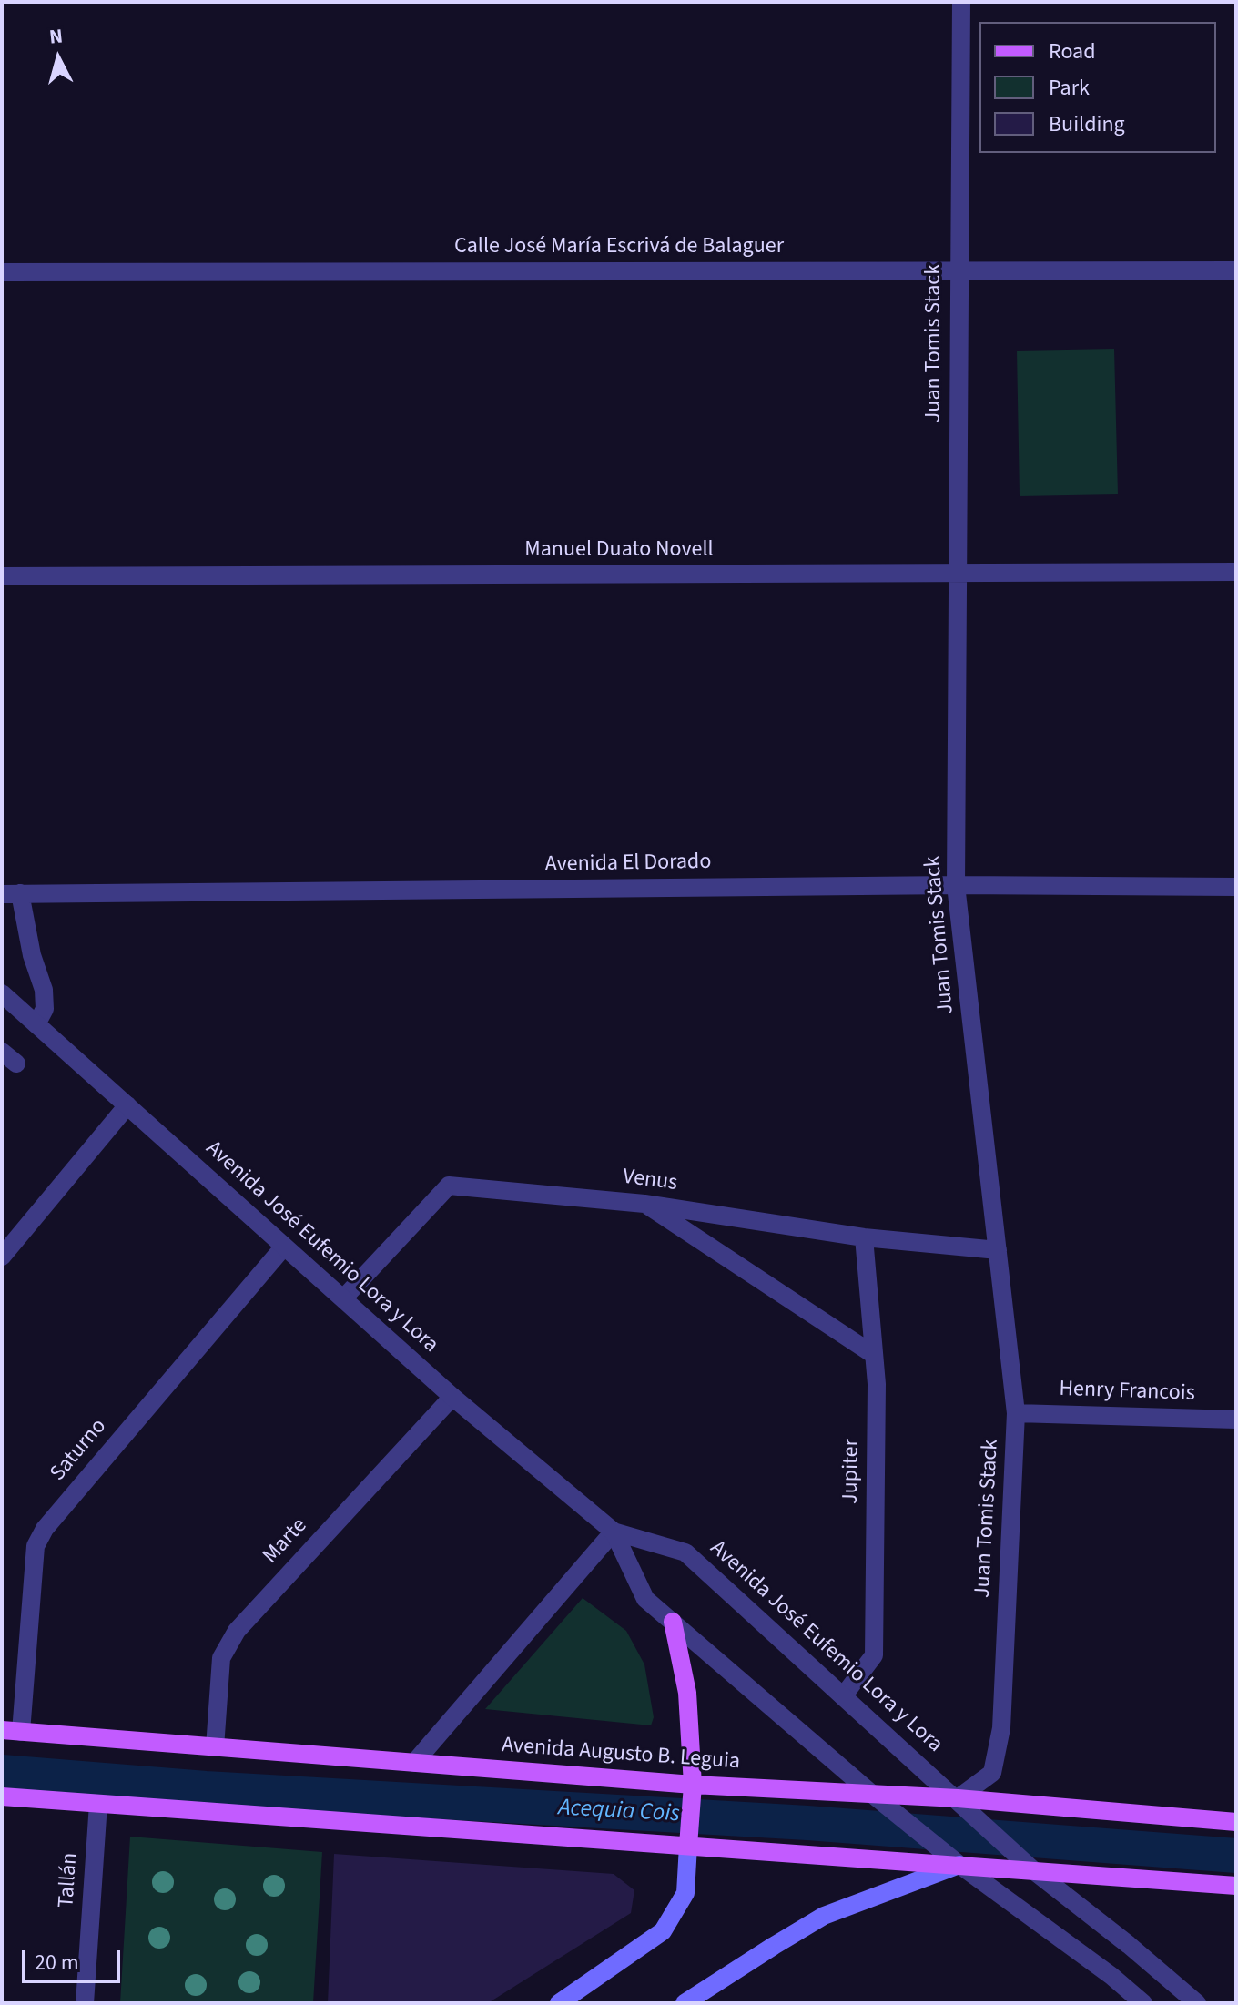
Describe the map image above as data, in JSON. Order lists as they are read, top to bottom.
{
  "streets": {
    "main road": ["Avenida Augusto B. Leguia"],
    "street": [
      "Calle José María Escrivá de Balaguer",
      "Juan Tomis Stack",
      "Manuel Duato Novell",
      "Avenida El Dorado",
      "Venus",
      "Avenida José Eufemio Lora y Lora",
      "Henry Francois",
      "Saturno",
      "Jupiter",
      "Marte",
      "Tallán"
    ]
  },
  "crossings": [
    ["Calle José María Escrivá de Balaguer", "Juan Tomis Stack"],
    ["Juan Tomis Stack", "Manuel Duato Novell"],
    ["Juan Tomis Stack", "Avenida El Dorado"],
    ["Juan Tomis Stack", "Venus"],
    ["Juan Tomis Stack", "Avenida José Eufemio Lora y Lora"],
    ["Juan Tomis Stack", "Henry Francois"],
    ["Juan Tomis Stack", "Avenida Augusto B. Leguia"],
    ["Avenida El Dorado", "Avenida José Eufemio Lora y Lora"],
    ["Venus", "Avenida José Eufemio Lora y Lora"],
    ["Venus", "Jupiter"],
    ["Avenida José Eufemio Lora y Lora", "Saturno"],
    ["Avenida José Eufemio Lora y Lora", "Jupiter"],
    ["Avenida José Eufemio Lora y Lora", "Marte"],
    ["Avenida José Eufemio Lora y Lora", "Avenida Augusto B. Leguia"],
    ["Saturno", "Avenida Augusto B. Leguia"],
    ["Marte", "Avenida Augusto B. Leguia"]
  ],
  "water": ["Acequia Cois"],
  "legend": ["Road", "Park", "Building"],
  "scale_bar": "20 m",
  "north": "top"
}
